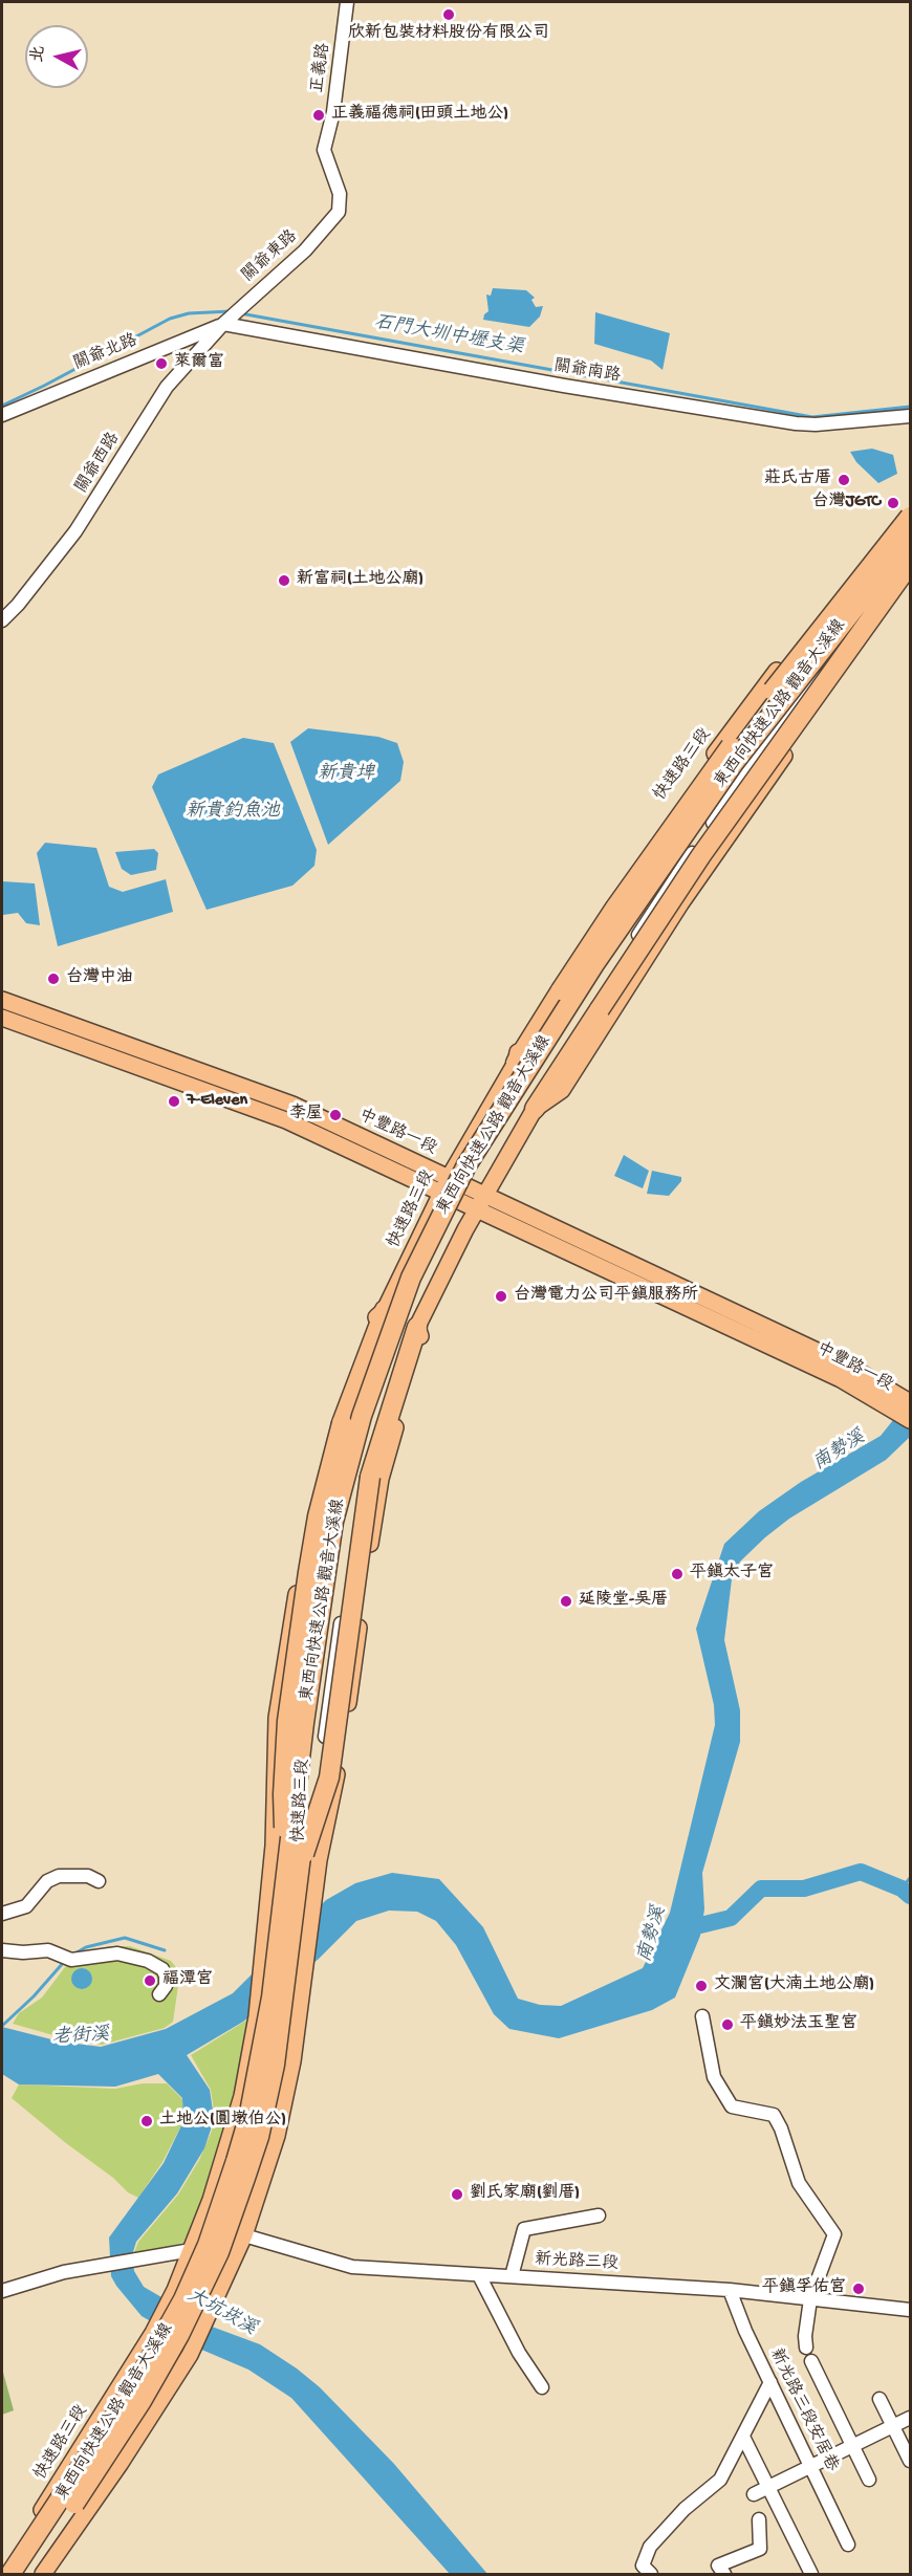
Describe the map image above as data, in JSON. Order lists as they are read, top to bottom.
{
  "streets": {
    "highway": ["東西向快速公路 觀音大溪線"],
    "main road": ["快速路三段", "中豐路一段"],
    "street": [
      "正義路",
      "關爺東路",
      "關爺北路",
      "關爺南路",
      "關爺西路",
      "新光路三段",
      "新光路三段安居巷"
    ]
  },
  "crossings": [
    ["正義路", "關爺東路"],
    ["關爺東路", "關爺北路"],
    ["關爺東路", "關爺南路"],
    ["關爺東路", "關爺西路"],
    ["關爺北路", "關爺南路"],
    ["關爺北路", "關爺西路"],
    ["關爺南路", "關爺西路"],
    ["快速路三段", "中豐路一段"],
    ["新光路三段", "新光路三段安居巷"]
  ],
  "water": [
    "石門大圳中壢支渠",
    "新貴埤",
    "新貴釣魚池",
    "南勢溪",
    "老街溪",
    "大坑崁溪"
  ],
  "places": [
    "欣新包裝材料股份有限公司",
    "正義福德祠(田頭土地公)",
    "萊爾富",
    "莊氏古厝",
    "台灣JGTC",
    "新富祠(土地公廟)",
    "台灣中油",
    "7-Eleven",
    "李屋",
    "台灣電力公司平鎮服務所",
    "平鎮太子宮",
    "延陵堂-吳厝",
    "福潭宮",
    "文瀾宮(大湳土地公廟)",
    "平鎮妙法玉聖宮",
    "土地公(圓墩伯公)",
    "劉氏家廟(劉厝)",
    "平鎮孚佑宮"
  ],
  "north": "left"
}
